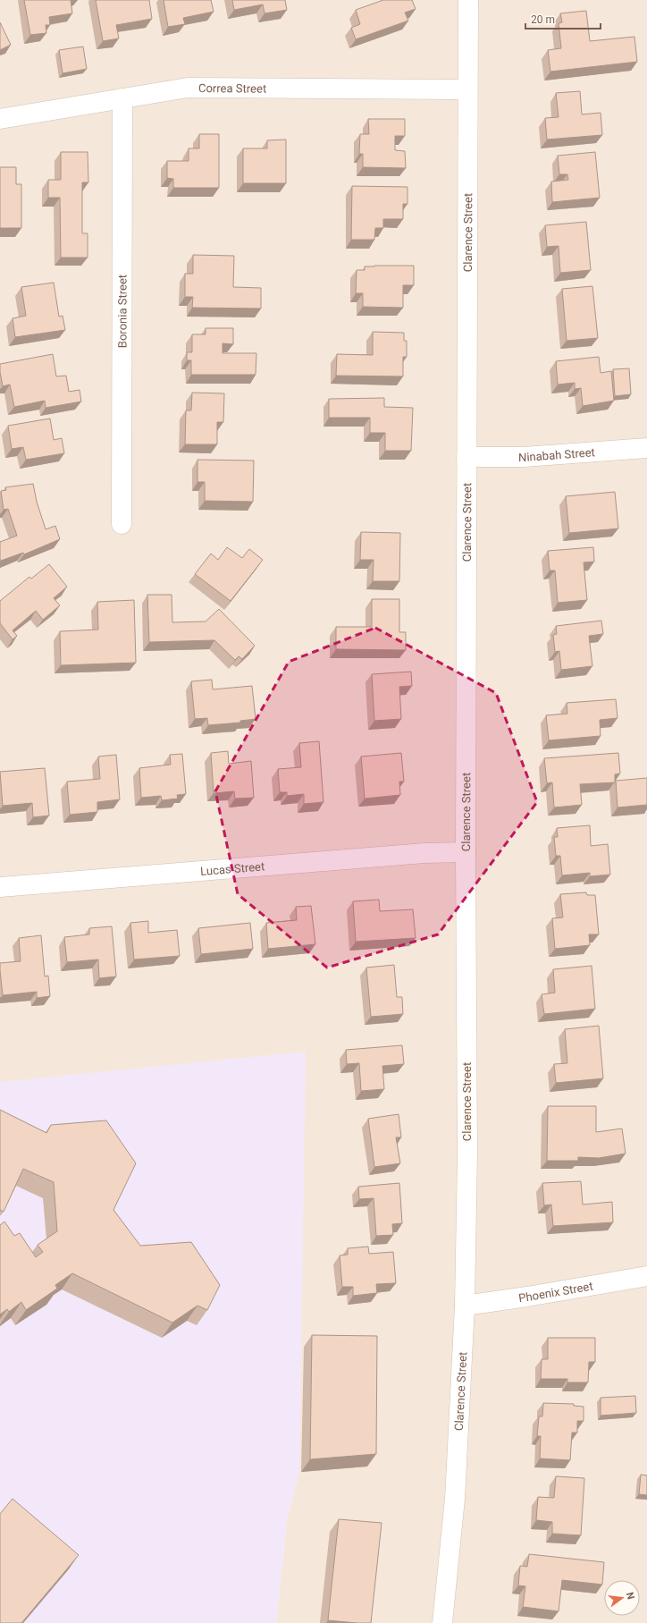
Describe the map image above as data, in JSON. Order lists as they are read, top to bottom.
{
  "streets": {
    "street": [
      "Correa Street",
      "Clarence Street",
      "Boronia Street",
      "Ninabah Street",
      "Lucas Street",
      "Phoenix Street"
    ]
  },
  "crossings": [
    ["Correa Street", "Clarence Street"],
    ["Correa Street", "Boronia Street"],
    ["Clarence Street", "Ninabah Street"],
    ["Clarence Street", "Lucas Street"],
    ["Clarence Street", "Phoenix Street"]
  ],
  "scale_bar": "20 m",
  "north": "right"
}
